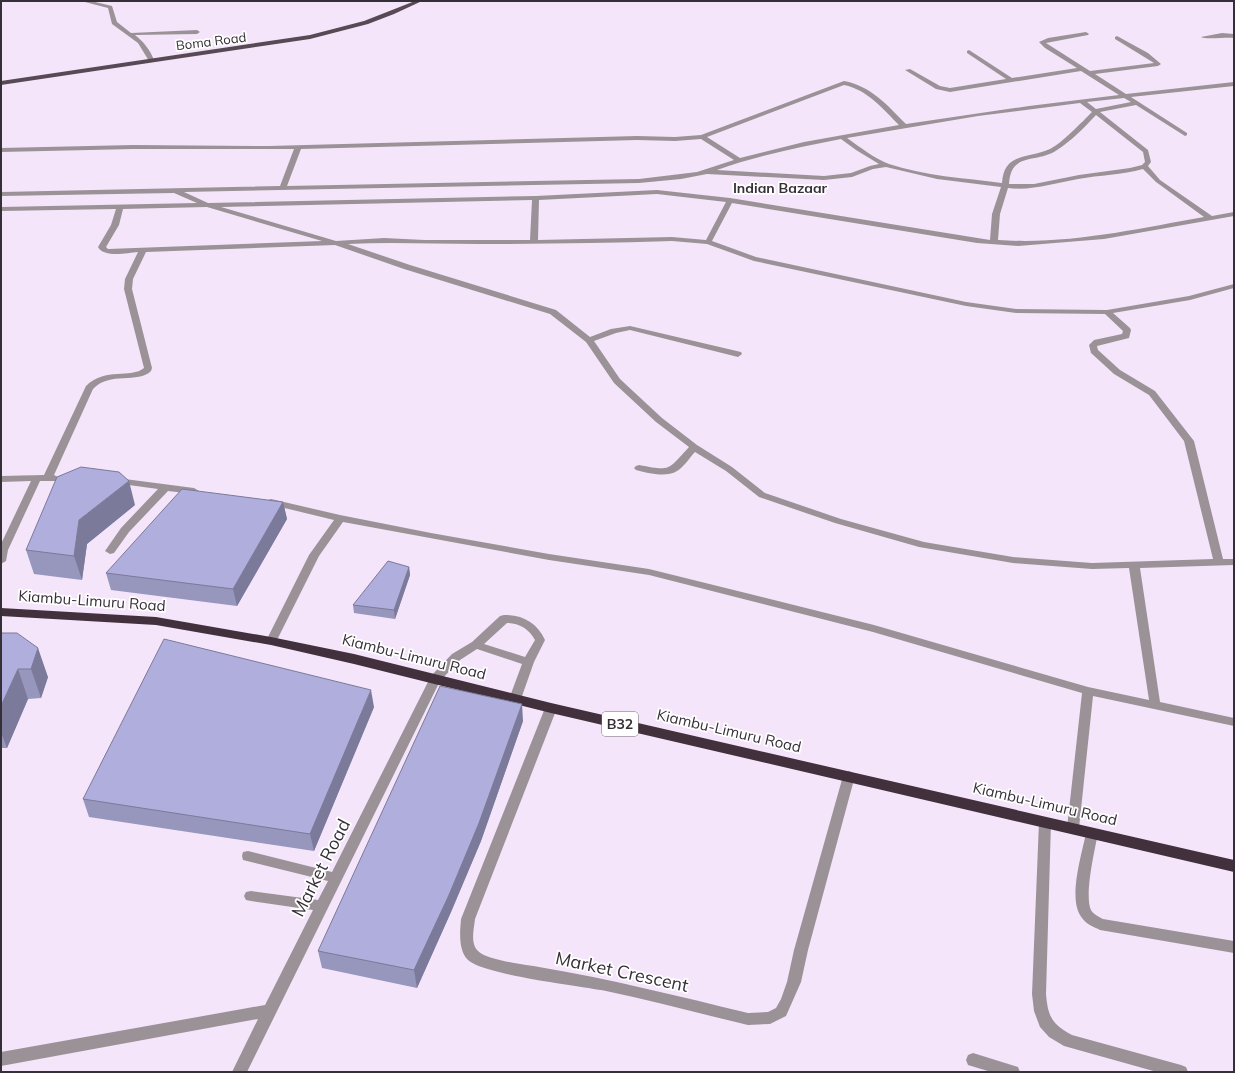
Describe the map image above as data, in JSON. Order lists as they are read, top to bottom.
{
  "streets": {
    "highway": ["Kiambu-Limuru Road", "B32"],
    "main road": ["Boma Road"],
    "street": ["Market Road", "Market Crescent"]
  },
  "crossings": [
    ["Kiambu-Limuru Road", "Market Road"],
    ["Kiambu-Limuru Road", "Market Crescent"]
  ],
  "districts": ["Indian Bazaar"]
}
